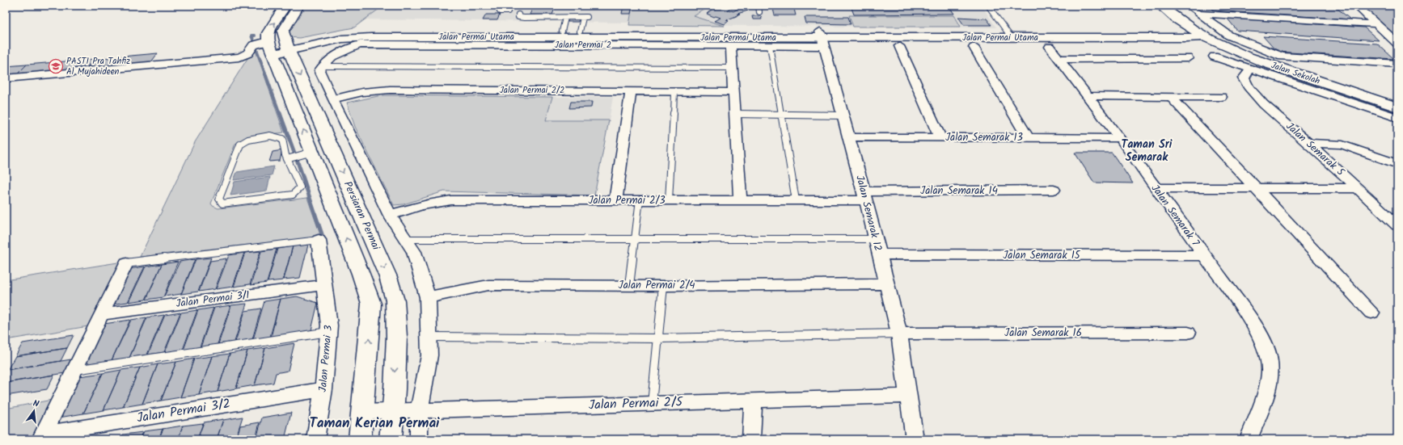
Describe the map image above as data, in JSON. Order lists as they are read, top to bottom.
{
  "streets": {
    "street": [
      "Jalan Permai Utama",
      "Jalan Permai 2",
      "Jalan Sekolah",
      "Jalan Permai 2/2",
      "Jalan Semarak 13",
      "Jalan Semarak 5",
      "Jalan Semarak 14",
      "Jalan Permai 2/3",
      "Jalan Semarak 12",
      "Persiaran Permai",
      "Jalan Semarak 7",
      "Jalan Semarak 15",
      "Jalan Permai 2/4",
      "Jalan Permai 3/1",
      "Jalan Semarak 16",
      "Jalan Permai 3",
      "Jalan Permai 2/5",
      "Jalan Permai 3/2"
    ]
  },
  "crossings": [
    ["Jalan Permai Utama", "Jalan Permai 2"],
    ["Jalan Permai Utama", "Jalan Sekolah"],
    ["Jalan Permai Utama", "Jalan Semarak 12"],
    ["Jalan Permai Utama", "Persiaran Permai"],
    ["Jalan Permai 2", "Jalan Semarak 12"],
    ["Jalan Semarak 13", "Jalan Semarak 12"],
    ["Jalan Semarak 13", "Jalan Semarak 7"],
    ["Jalan Semarak 14", "Jalan Permai 2/3"],
    ["Jalan Semarak 14", "Jalan Semarak 12"],
    ["Jalan Permai 2/3", "Jalan Semarak 12"],
    ["Jalan Semarak 12", "Jalan Semarak 15"],
    ["Jalan Semarak 12", "Jalan Permai 2/4"],
    ["Jalan Semarak 12", "Jalan Semarak 16"],
    ["Jalan Semarak 12", "Jalan Permai 2/5"],
    ["Persiaran Permai", "Jalan Permai 2/5"],
    ["Jalan Semarak 7", "Jalan Semarak 15"],
    ["Jalan Permai 3/1", "Jalan Permai 3"],
    ["Jalan Permai 3", "Jalan Permai 3/2"]
  ],
  "districts": ["Taman Sri Semarak", "Taman Kerian Permai"],
  "places": {
    "school or university": ["PASTI Pra Tahfiz Al Mujahideen"]
  },
  "north": "top"
}
